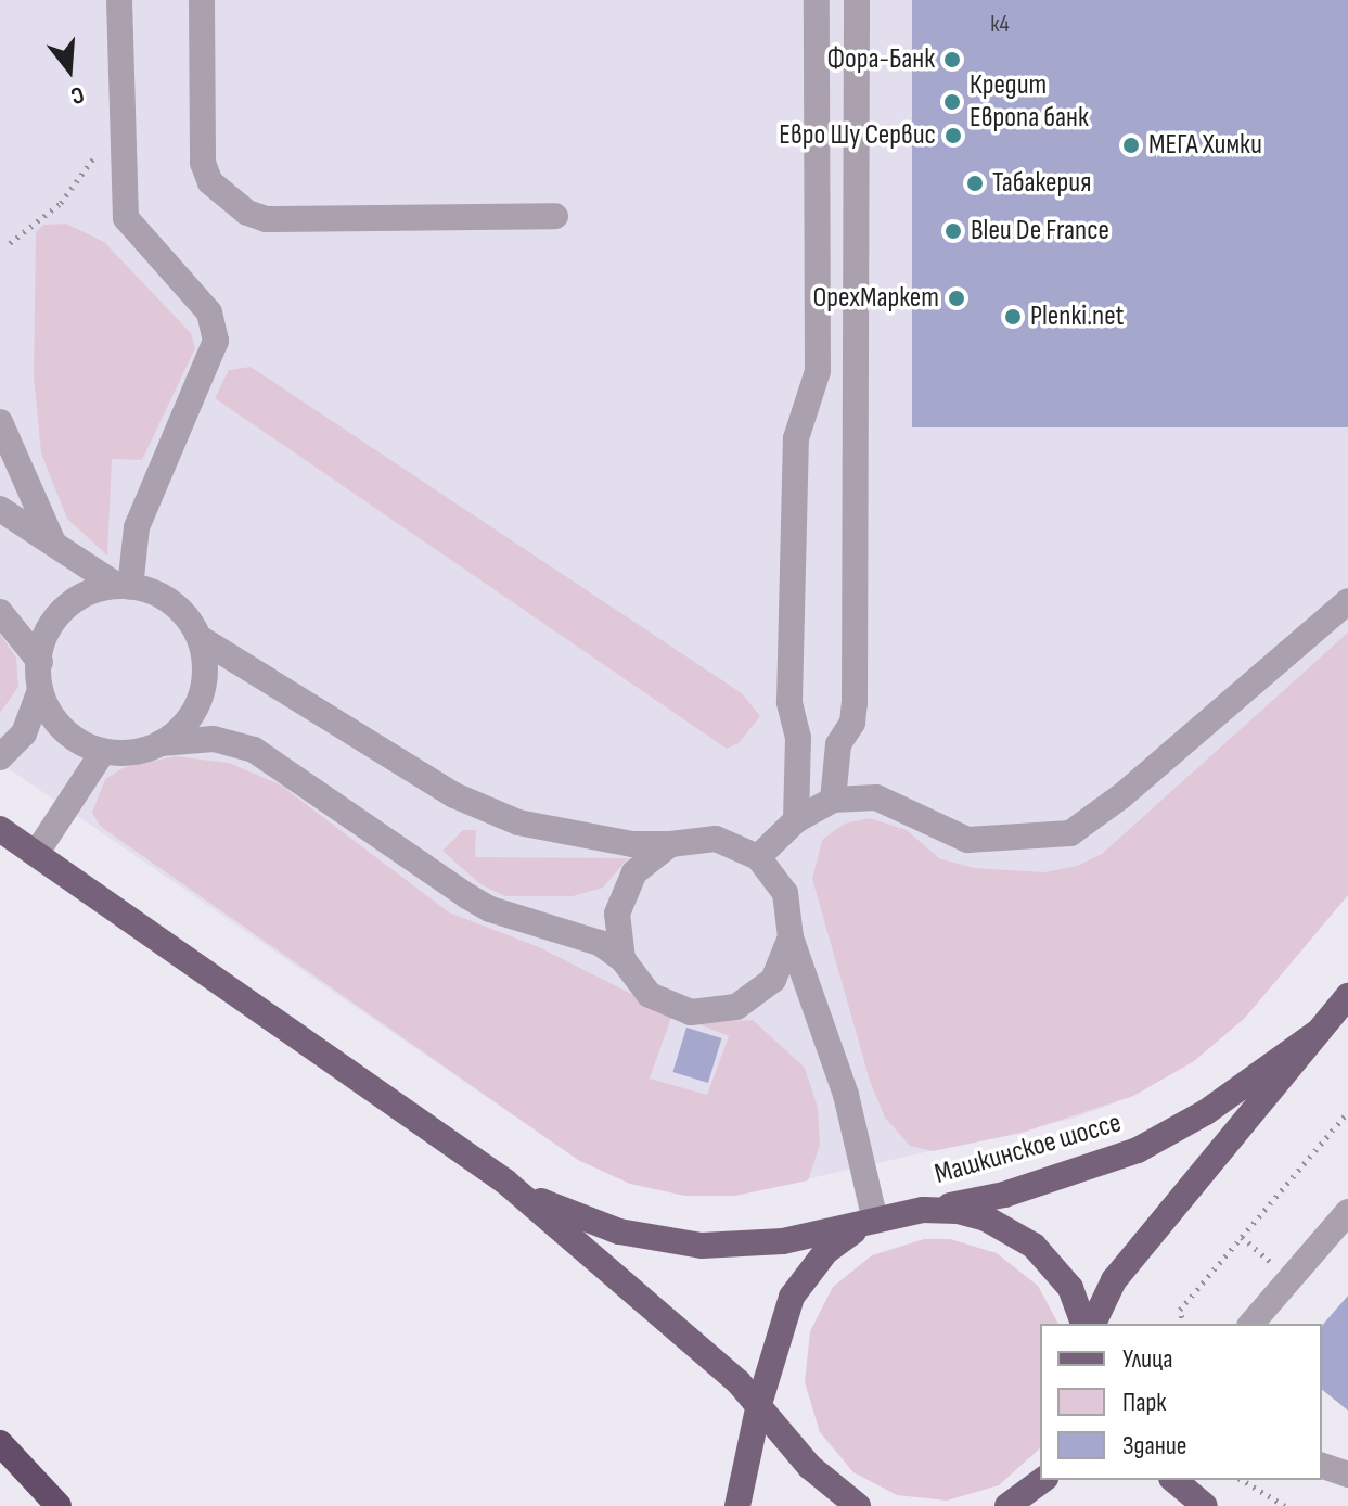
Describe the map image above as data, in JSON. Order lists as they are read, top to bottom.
{
  "streets": {
    "main road": ["Машкинское шоссе"]
  },
  "places": [
    "Фора-Банк",
    "Кредит Европа банк",
    "Евро Шу Сервис",
    "МЕГА Химки",
    "Табакерия",
    "Bleu De France",
    "ОрехМаркет",
    "Plenki.net"
  ],
  "house_numbers": ["к4"],
  "legend": ["Улица", "Парк", "Здание"],
  "north": "bottom"
}
